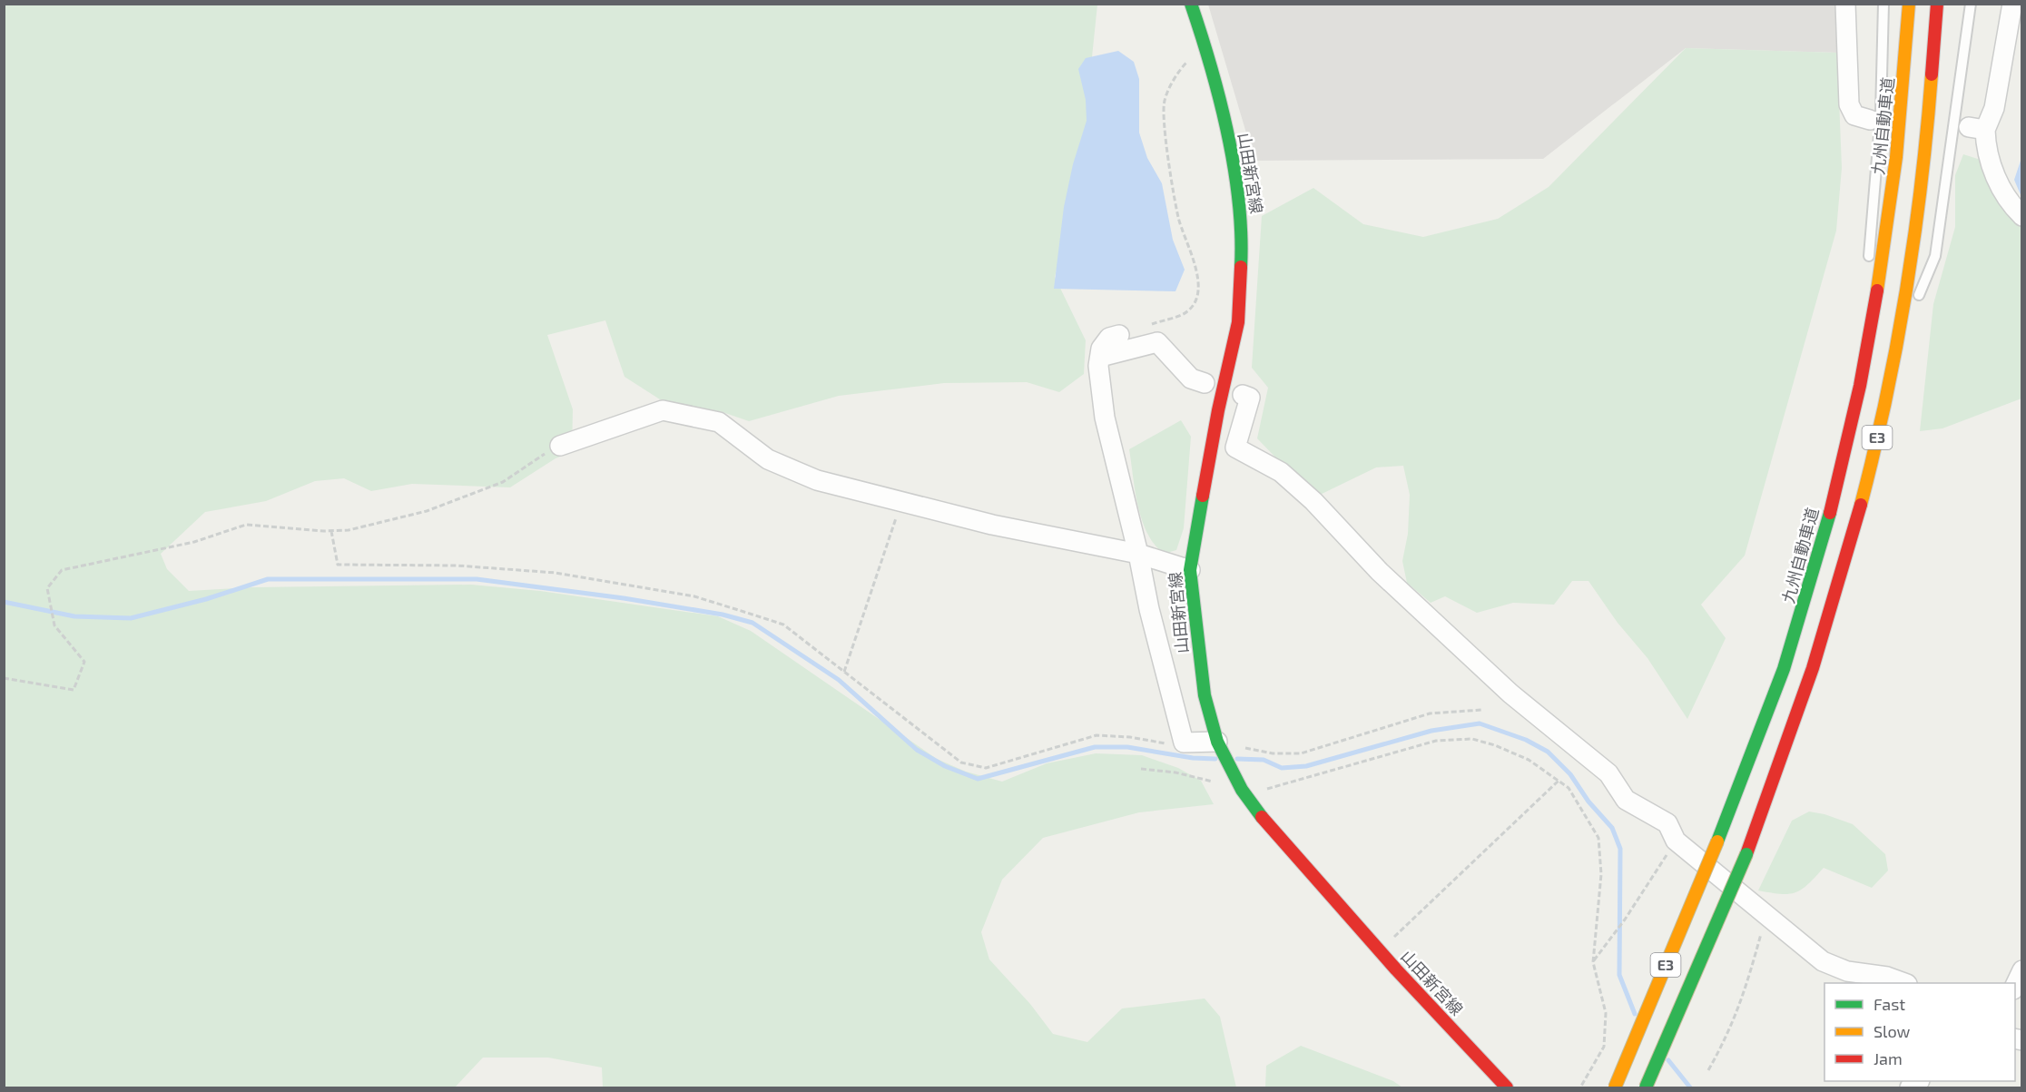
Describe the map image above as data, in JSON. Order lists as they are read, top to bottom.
{
  "streets": {
    "main road": ["九州自動車道", "山田新宮線", "E3"]
  },
  "legend": ["Fast", "Slow", "Jam"]
}
